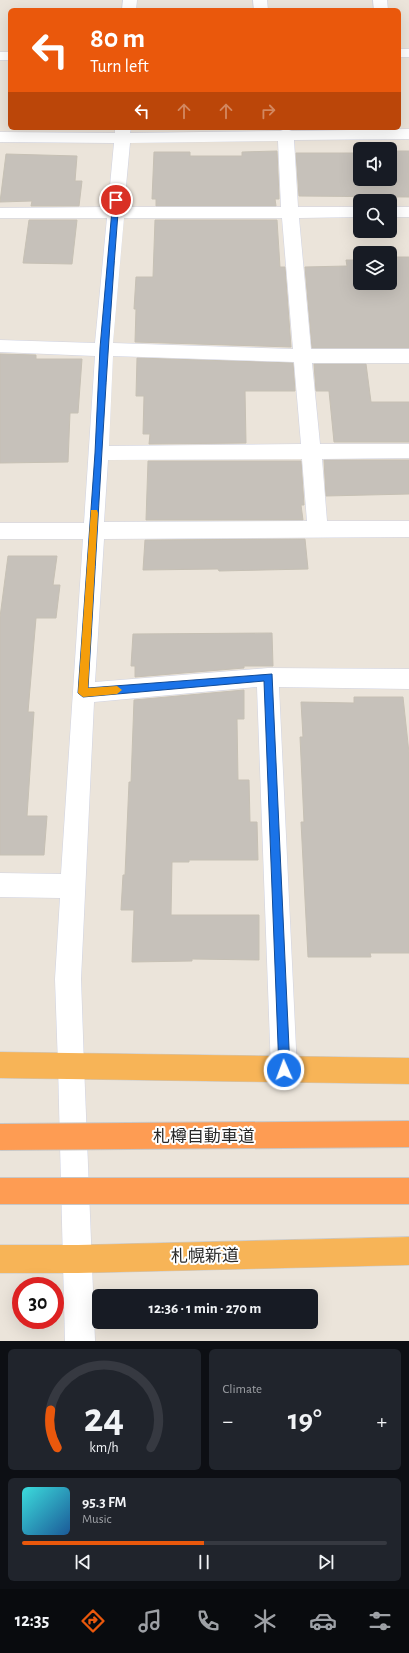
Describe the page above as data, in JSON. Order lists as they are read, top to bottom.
{
  "streets": {
    "highway": ["札樽自動車道", "札幌新道"]
  },
  "page": {
    "turn": ["80 m", "Turn left"],
    "limit": "30",
    "trip": "12:36 · 1 min · 270 m",
    "tile": "Climate",
    "heat": ["−", "19°", "+"],
    "song": ["95.3 FM", "Music"],
    "tabs": "12:35",
    "gauge": ["24", "km/h"]
  }
}
